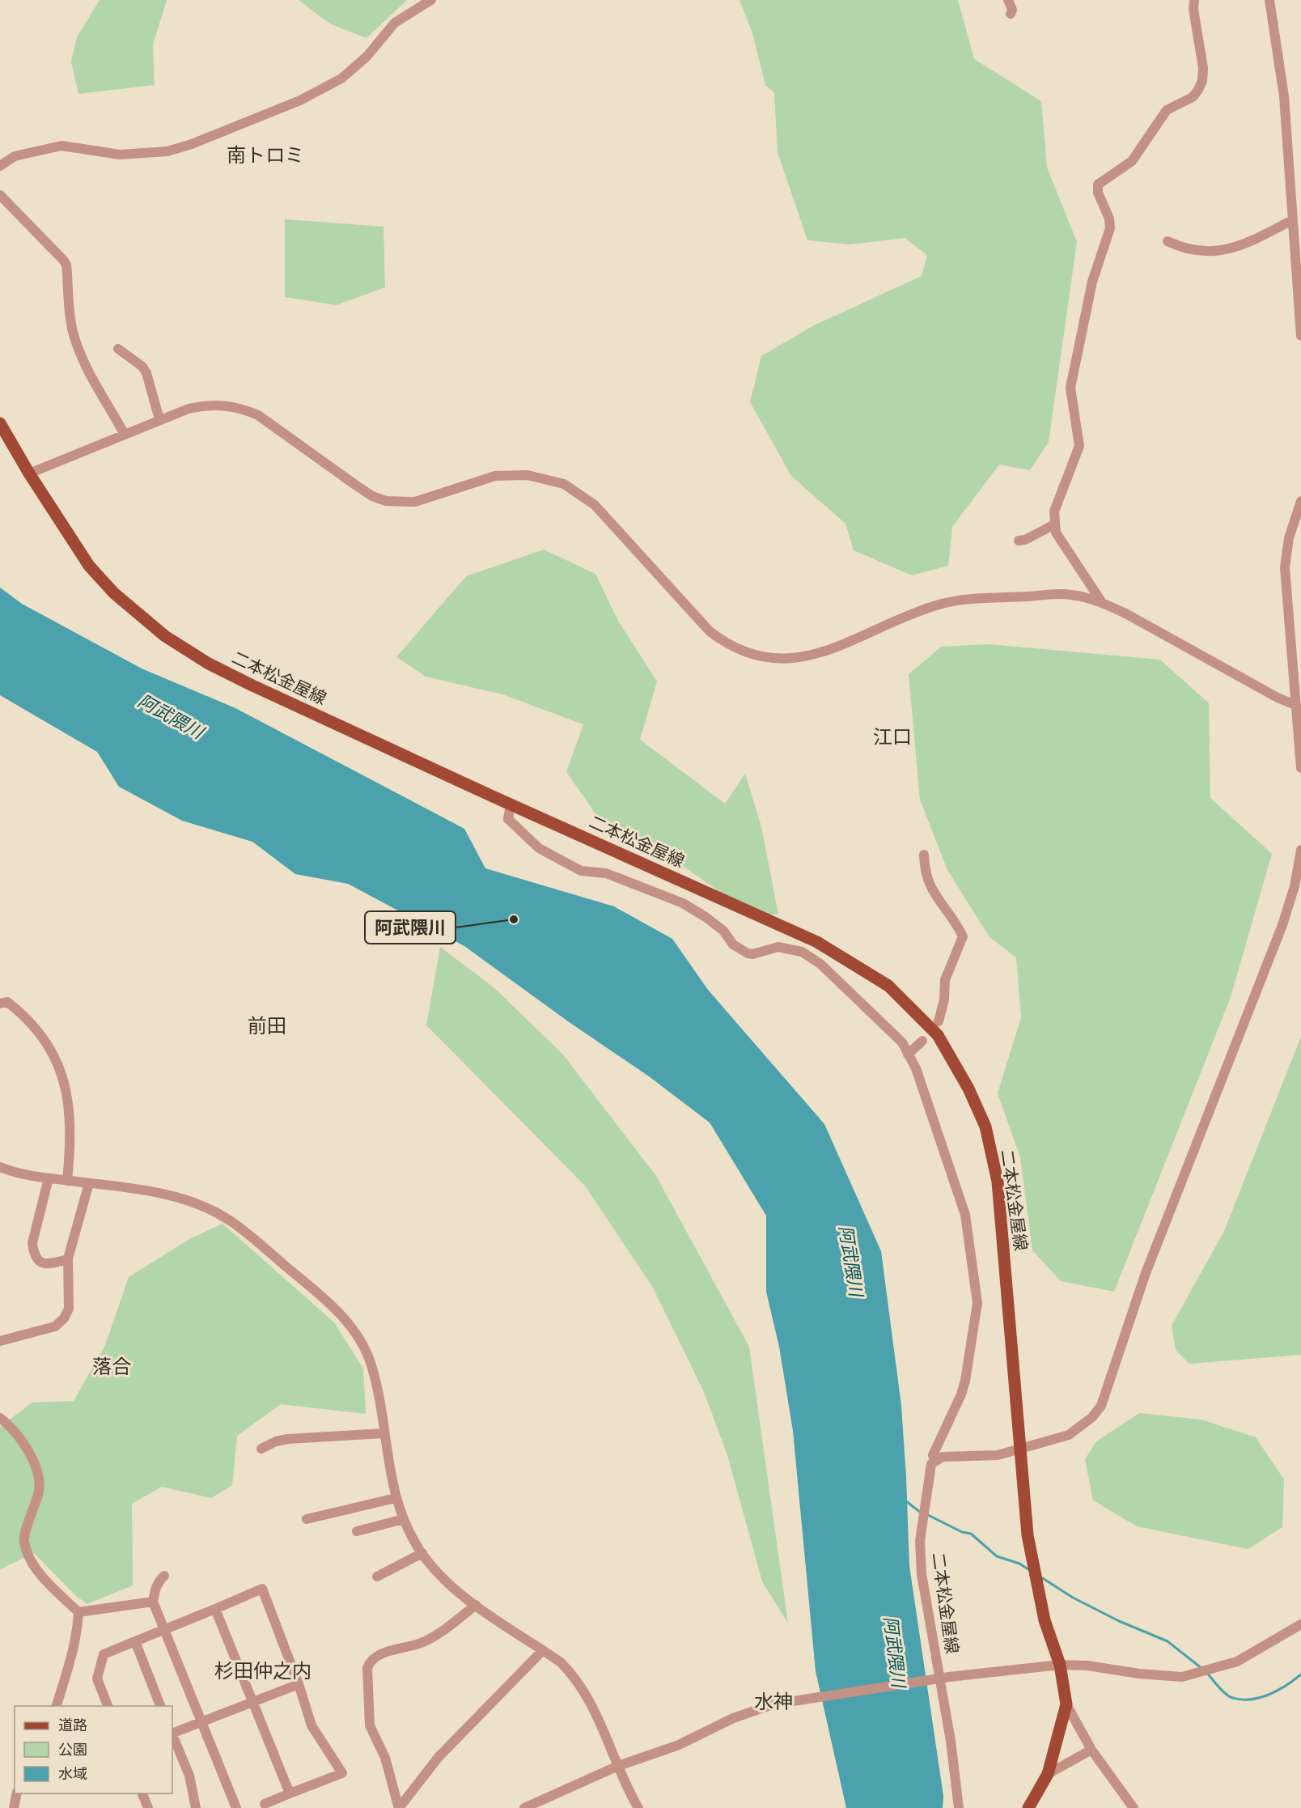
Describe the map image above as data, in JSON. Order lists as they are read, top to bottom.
{
  "streets": {
    "main road": ["二本松金屋線"]
  },
  "districts": [
    "南トロミ",
    "江口",
    "前田",
    "落合",
    "杉田仲之内",
    "水神"
  ],
  "water": ["阿武隈川"],
  "places": ["阿武隈川"],
  "legend": ["道路", "公園", "水域"]
}
